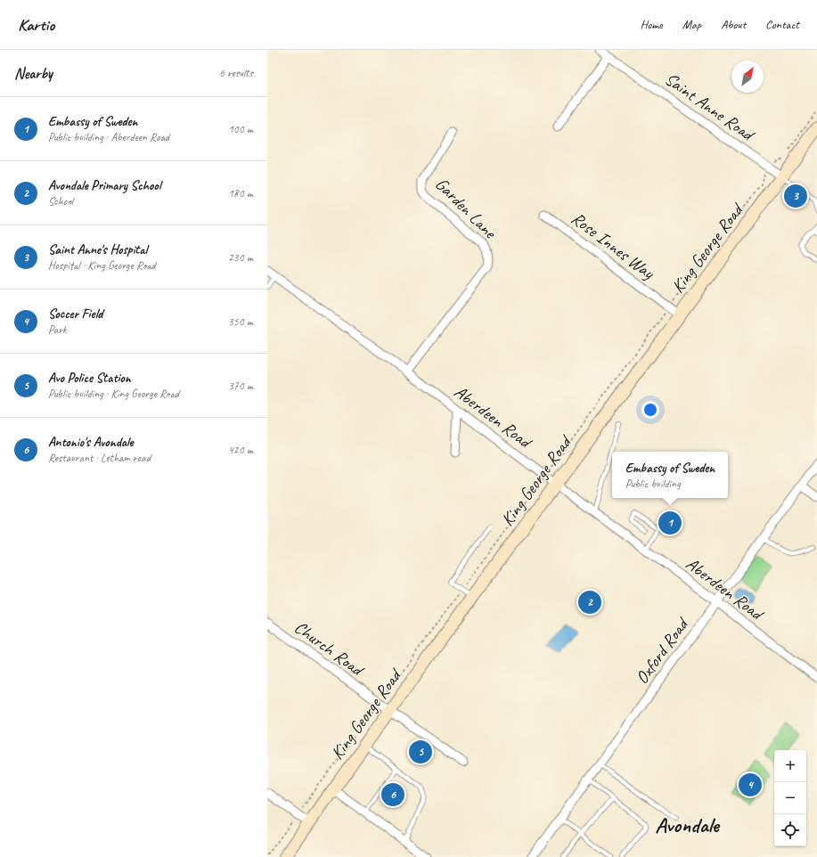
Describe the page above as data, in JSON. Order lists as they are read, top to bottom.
{
  "streets": {
    "main road": ["King George Road"],
    "street": [
      "Saint Anne Road",
      "Garden Lane",
      "Rose Innes Way",
      "Aberdeen Road",
      "Church Road",
      "Oxford Road"
    ]
  },
  "crossings": [
    ["Saint Anne Road", "King George Road"],
    ["Garden Lane", "Aberdeen Road"],
    ["Rose Innes Way", "King George Road"],
    ["King George Road", "Aberdeen Road"],
    ["King George Road", "Church Road"],
    ["Aberdeen Road", "Oxford Road"]
  ],
  "districts": ["Avondale"],
  "north": "top right",
  "page": {
    "header": "Kartio",
    "nav": [
      "Home",
      "Map",
      "About",
      "Contact"
    ],
    "heading": ["Nearby", "6 results"],
    "list": [
      {
        "mark": "1",
        "name": "Embassy of Sweden",
        "note": "Public building · Aberdeen Road",
        "value": "100 m"
      },
      {
        "mark": "2",
        "name": "Avondale Primary School",
        "note": "School",
        "value": "180 m"
      },
      {
        "mark": "3",
        "name": "Saint Anne's Hospital",
        "note": "Hospital · King George Road",
        "value": "230 m"
      },
      {
        "mark": "4",
        "name": "Soccer Field",
        "note": "Park",
        "value": "350 m"
      },
      {
        "mark": "5",
        "name": "Avo Police Station",
        "note": "Public building · King George Road",
        "value": "370 m"
      },
      {
        "mark": "6",
        "name": "Antonio's Avondale",
        "note": "Restaurant · Letham road",
        "value": "420 m"
      }
    ],
    "pins": [
      "3",
      "1",
      "2",
      "5",
      "4",
      "6"
    ],
    "popup": ["Embassy of Sweden", "Public building"],
    "map_buttons": ["+", "−"]
  }
}
